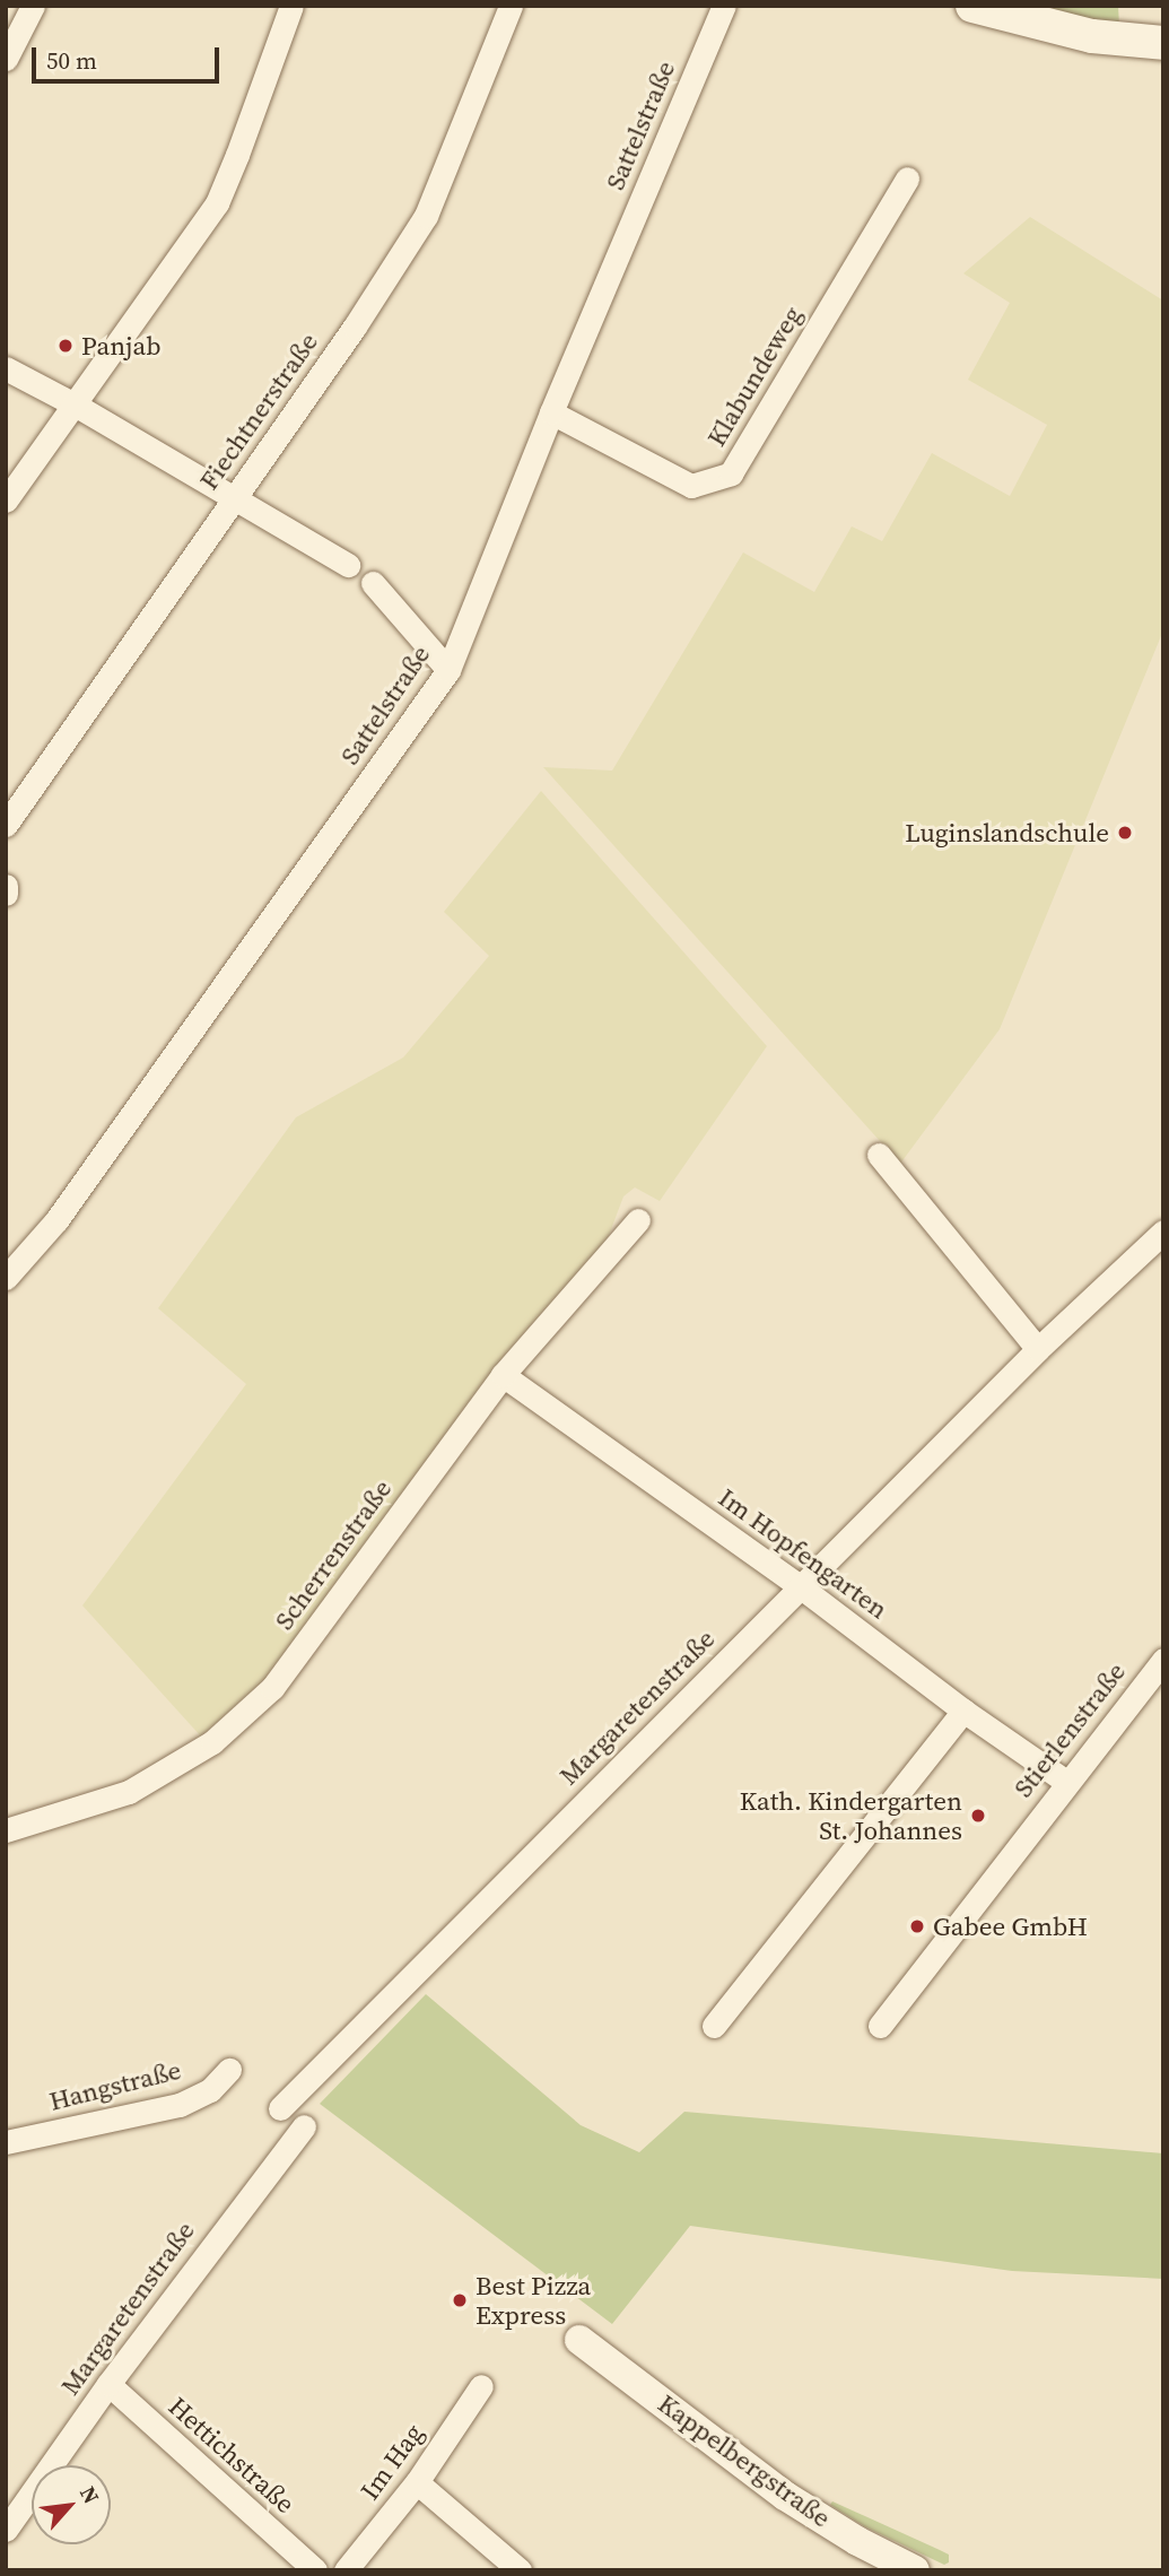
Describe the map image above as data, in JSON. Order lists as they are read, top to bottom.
{
  "streets": {
    "street": [
      "Sattelstraße",
      "Klabundeweg",
      "Fiechtnerstraße",
      "Im Hopfengarten",
      "Scherrenstraße",
      "Margaretenstraße",
      "Stierlenstraße",
      "Hangstraße",
      "Hettichstraße",
      "Kappelbergstraße",
      "Im Hag"
    ]
  },
  "crossings": [
    ["Sattelstraße", "Klabundeweg"],
    ["Im Hopfengarten", "Scherrenstraße"],
    ["Im Hopfengarten", "Margaretenstraße"],
    ["Im Hopfengarten", "Stierlenstraße"],
    ["Margaretenstraße", "Hettichstraße"]
  ],
  "places": [
    "Panjab",
    "Luginslandschule",
    "Kath. Kindergarten St. Johannes",
    "Gabee GmbH",
    "Best Pizza Express"
  ],
  "scale_bar": "50 m",
  "north": "top right"
}
